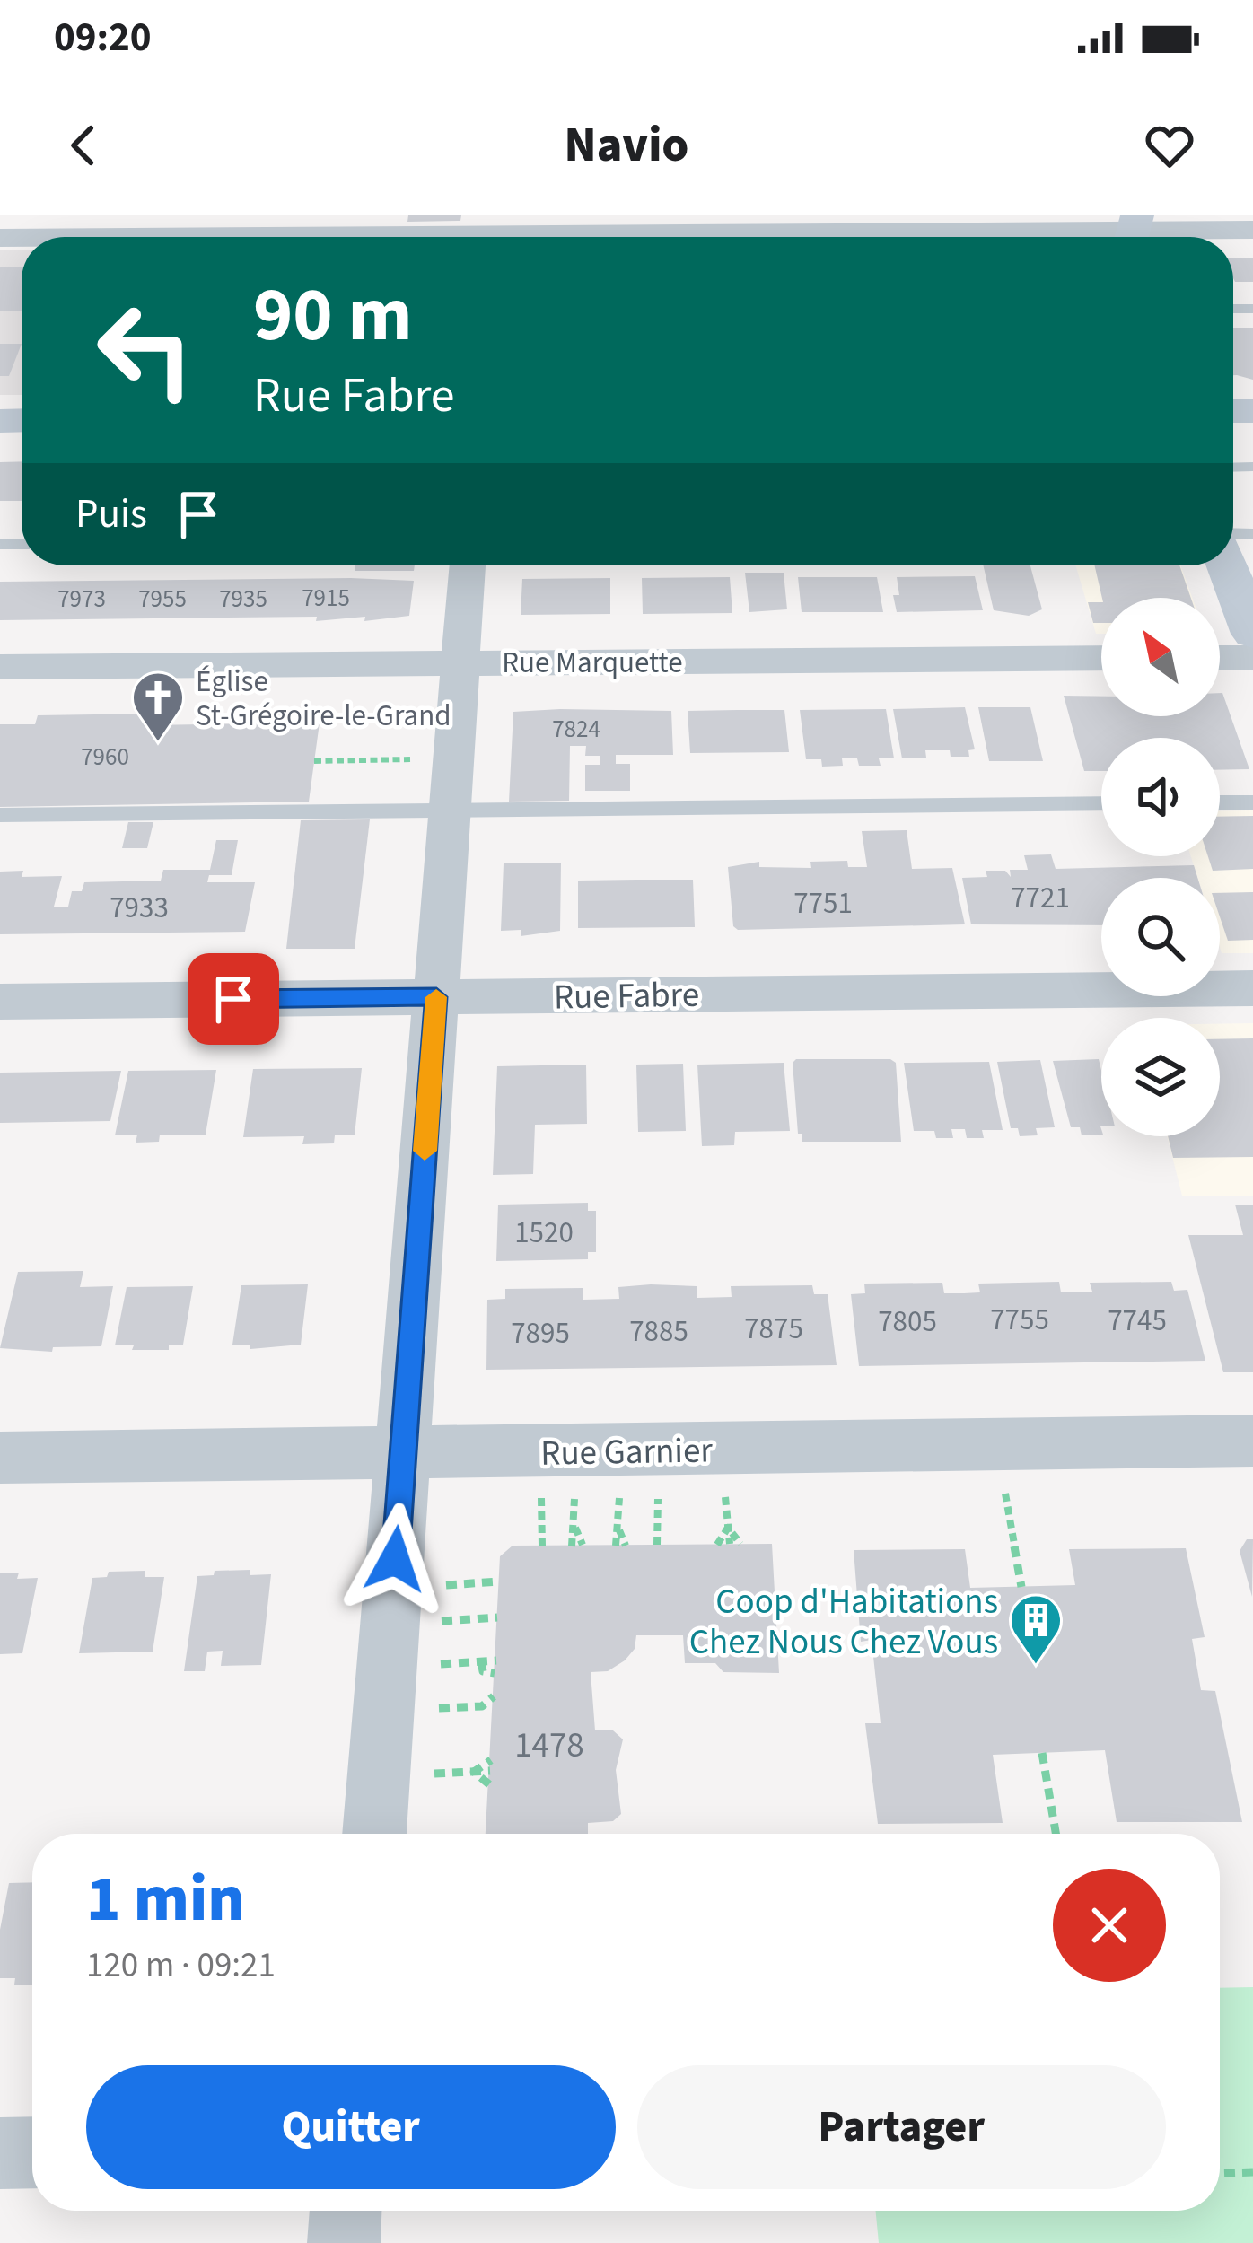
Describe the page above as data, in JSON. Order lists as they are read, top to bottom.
{
  "streets": {
    "street": ["Rue Marquette", "Rue Fabre", "Rue Garnier"]
  },
  "places": {
    "church": ["Église St-Grégoire-le-Grand"],
    "building": ["Coop d'Habitations Chez Nous Chez Vous"]
  },
  "house_numbers": [
    "7915",
    "7973",
    "7955",
    "7935",
    "7824",
    "7960",
    "7721",
    "7751",
    "7933",
    "1520",
    "7755",
    "7745",
    "7805",
    "7875",
    "7885",
    "7895",
    "1478"
  ],
  "north": "top left",
  "page": {
    "status": "09:20",
    "header": "Navio",
    "turn": ["90 m", "Rue Fabre"],
    "then": "Puis",
    "heading": ["1 min", "120 m · 09:21"],
    "buttons": ["Quitter", "Partager"]
  }
}
